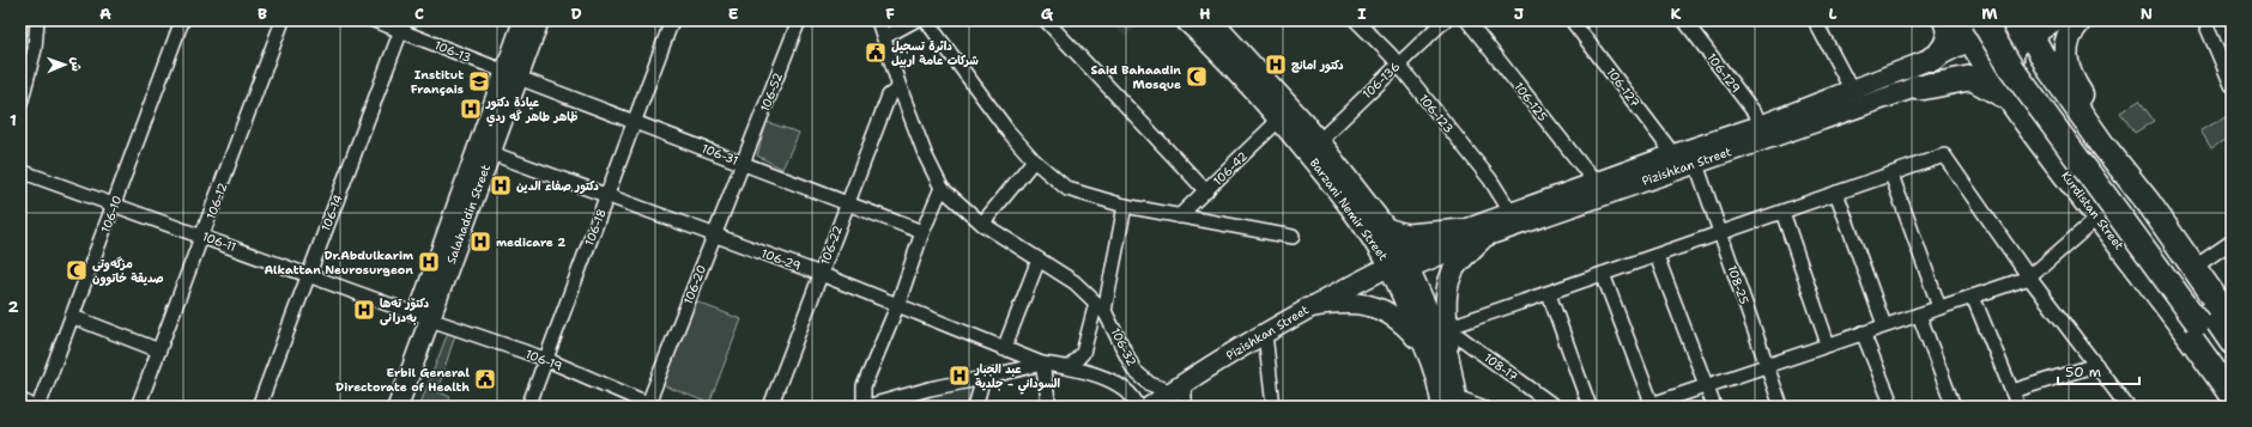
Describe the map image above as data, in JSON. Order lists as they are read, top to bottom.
{
  "streets": {
    "highway": ["Kurdistan Street"],
    "main road": ["Pizishkan Street", "Barzani Nemir Street", "Salahaddin Street"],
    "street": [
      "106-13",
      "106-129",
      "106-136",
      "106-127",
      "106-52",
      "106-125",
      "106-123",
      "106-31",
      "106-42",
      "106-12",
      "106-14",
      "106-10",
      "106-18",
      "106-11",
      "106-22",
      "106-29",
      "106-20",
      "108-25",
      "106-32",
      "106-19",
      "108-17"
    ]
  },
  "crossings": [
    ["106-13", "106-31"],
    ["106-13", "106-14"],
    ["106-13", "Salahaddin Street"],
    ["106-129", "Pizishkan Street"],
    ["106-136", "106-123"],
    ["106-136", "Barzani Nemir Street"],
    ["106-127", "Pizishkan Street"],
    ["106-52", "106-31"],
    ["106-52", "106-20"],
    ["106-125", "Pizishkan Street"],
    ["106-123", "Pizishkan Street"],
    ["106-31", "Salahaddin Street"],
    ["106-31", "106-18"],
    ["106-31", "106-22"],
    ["106-31", "106-20"],
    ["Pizishkan Street", "Barzani Nemir Street"],
    ["Pizishkan Street", "Kurdistan Street"],
    ["Pizishkan Street", "108-25"],
    ["Pizishkan Street", "106-32"],
    ["106-42", "Barzani Nemir Street"],
    ["106-12", "106-11"],
    ["106-14", "106-11"],
    ["106-10", "106-11"],
    ["Salahaddin Street", "106-11"],
    ["Salahaddin Street", "106-29"],
    ["Salahaddin Street", "106-19"],
    ["106-18", "106-29"],
    ["106-18", "106-19"],
    ["106-11", "106-19"],
    ["106-22", "106-29"],
    ["106-29", "106-20"],
    ["106-20", "106-19"]
  ],
  "places": {
    "public building": ["دائرة تسجيل شركات عامة اربيل", "Erbil General Directorate of Health"],
    "hospital": [
      "دكتور امانج",
      "عيادة دكتور ظاهر طاهر گه ردي",
      "دكتور صفاء الدين",
      "medicare 2",
      "Dr.Abdulkarim Alkattan Neurosurgeon",
      "دکتۆر تەها بەدرانی",
      "عبد الجبار السوداني - جلدية"
    ],
    "mosque": ["Said Bahaadin Mosque", "مزگەوتی صديقة خاتوون"],
    "school or university": ["Institut Français"]
  },
  "scale_bar": "50 m",
  "north": "right",
  "grid": {
    "columns": [
      "A",
      "B",
      "C",
      "D",
      "E",
      "F",
      "G",
      "H",
      "I",
      "J",
      "K",
      "L",
      "M",
      "N"
    ],
    "rows": ["1", "2"]
  }
}
